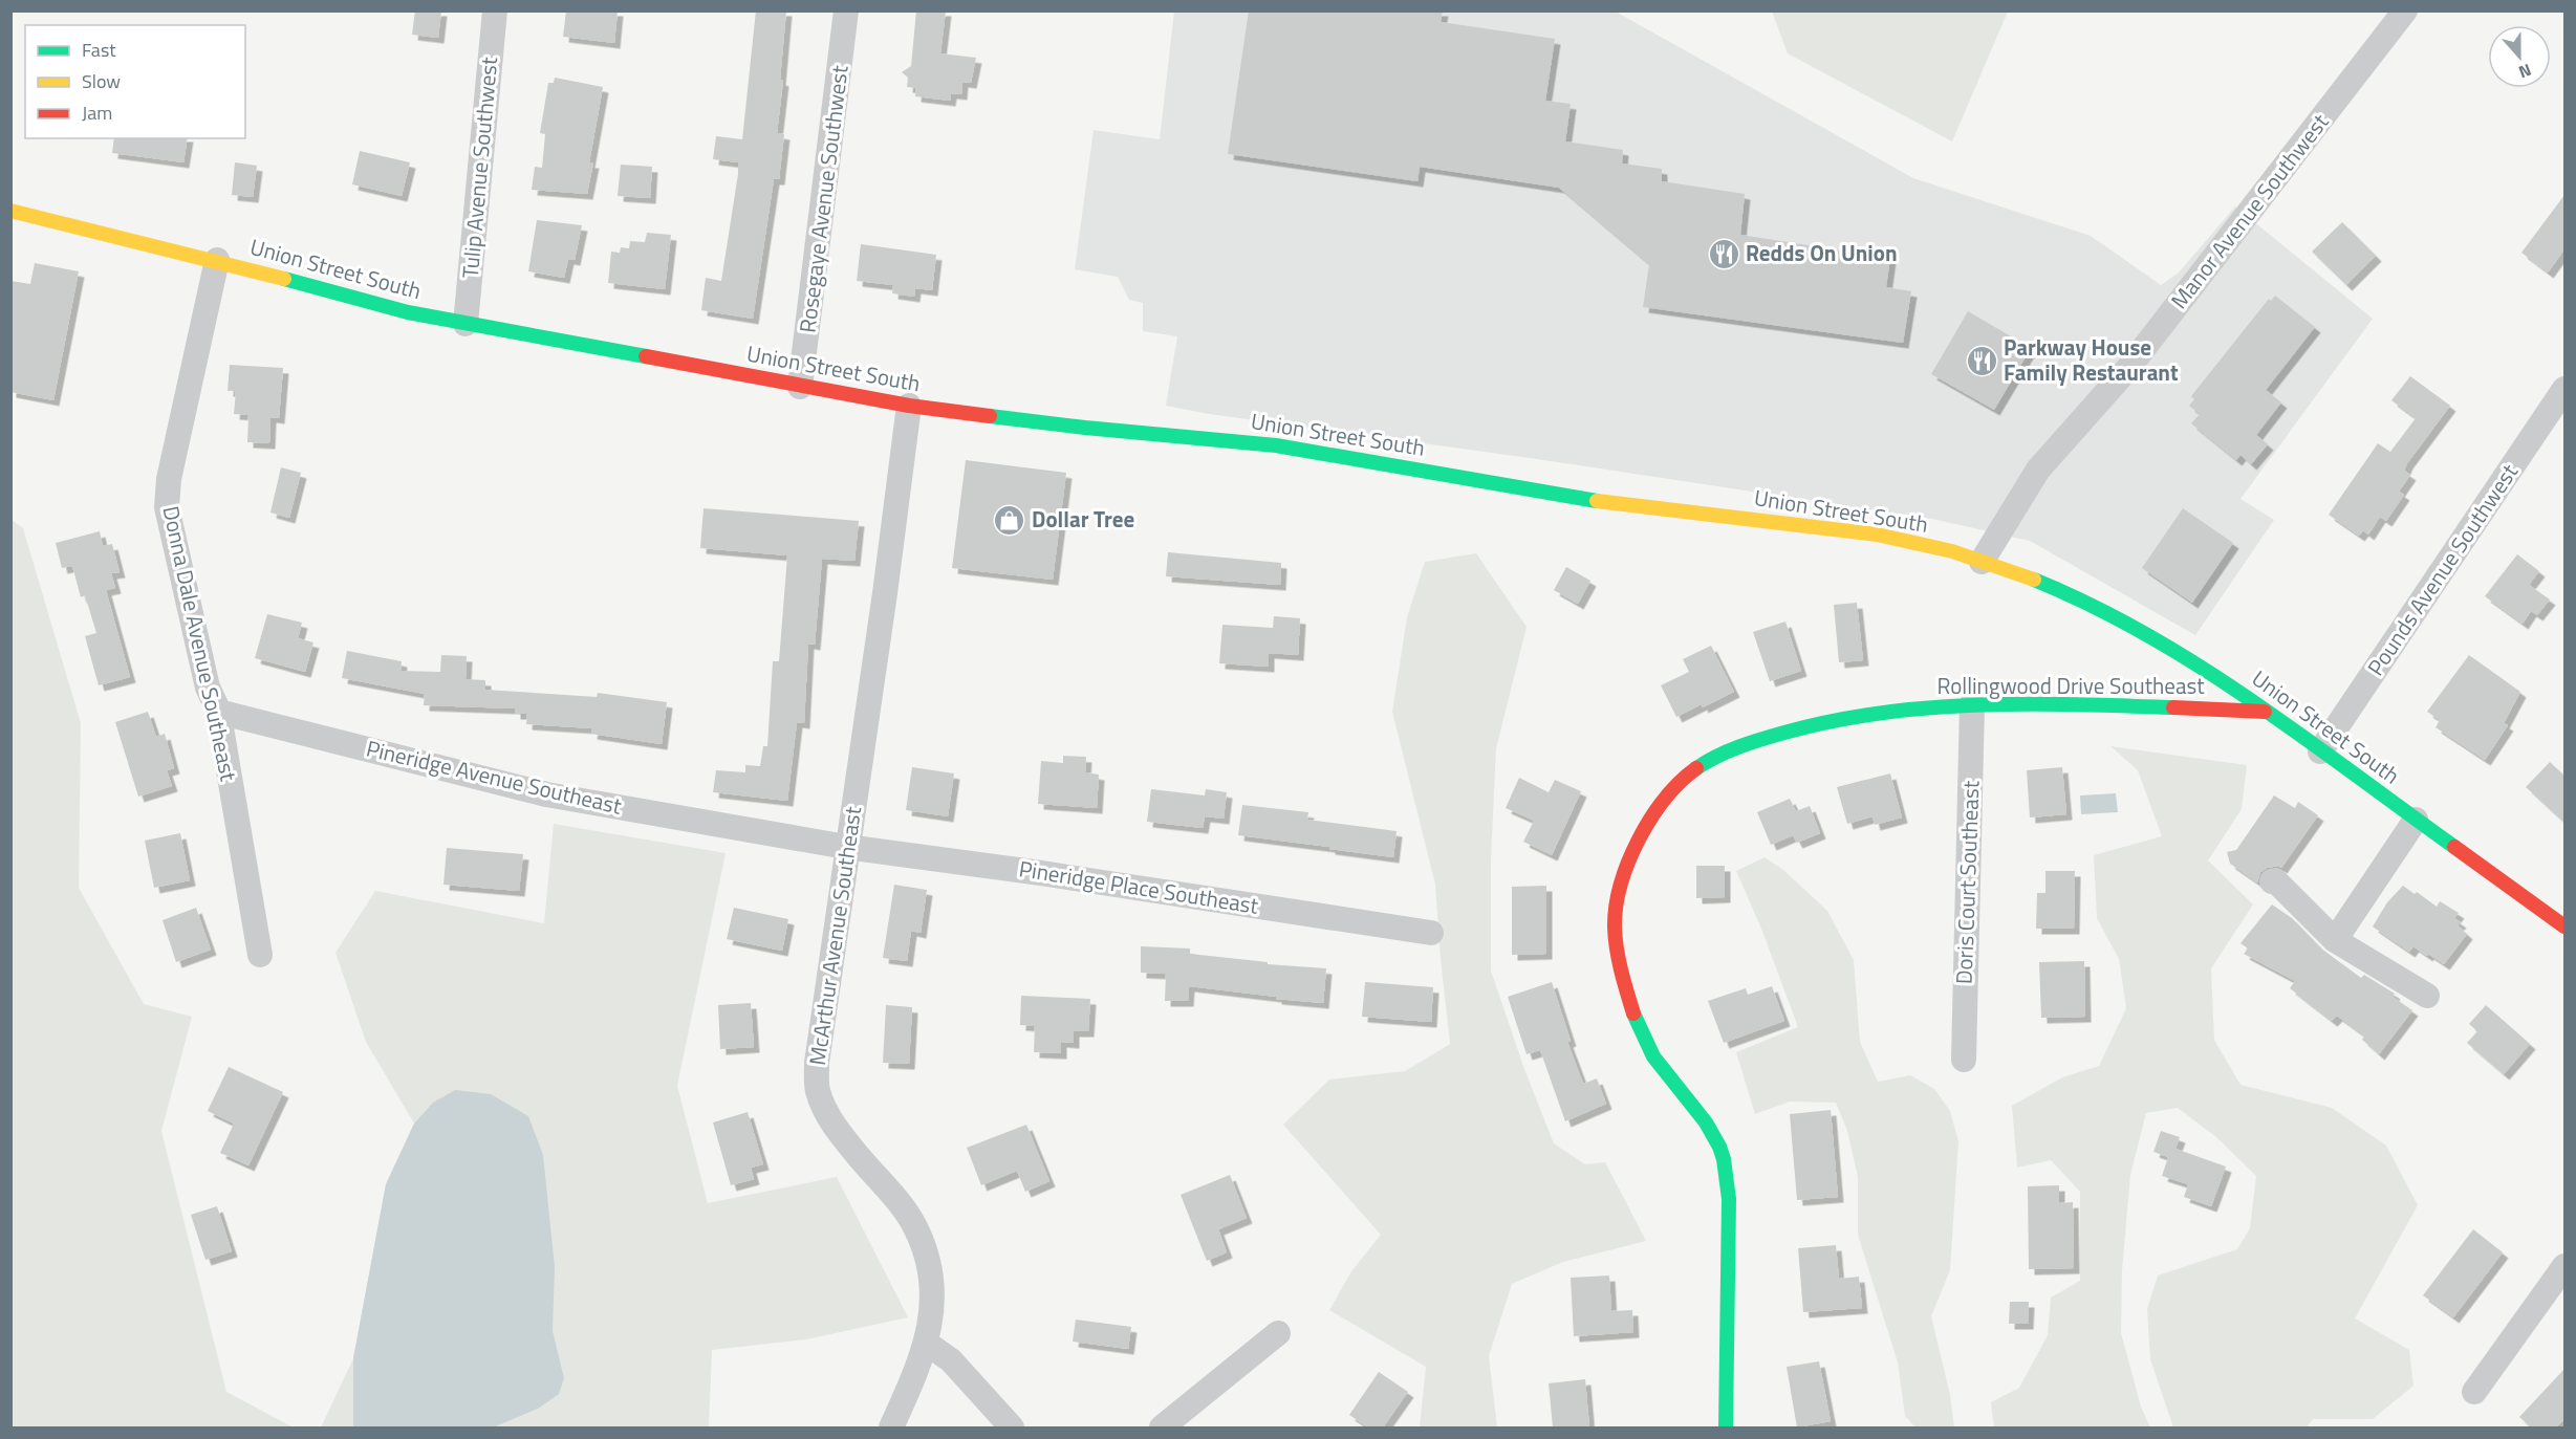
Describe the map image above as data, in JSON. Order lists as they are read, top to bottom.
{
  "streets": {
    "main road": ["Union Street South", "Rollingwood Drive Southeast"],
    "street": [
      "Tulip Avenue Southwest",
      "Rosegaye Avenue Southwest",
      "Manor Avenue Southwest",
      "Pounds Avenue Southwest",
      "Donna Dale Avenue Southeast",
      "Pineridge Avenue Southeast",
      "Doris Court Southeast",
      "Pineridge Place Southeast",
      "McArthur Avenue Southeast"
    ]
  },
  "crossings": [
    ["Tulip Avenue Southwest", "Union Street South"],
    ["Rosegaye Avenue Southwest", "Union Street South"],
    ["Manor Avenue Southwest", "Union Street South"],
    ["Union Street South", "Pounds Avenue Southwest"],
    ["Union Street South", "Donna Dale Avenue Southeast"],
    ["Union Street South", "Rollingwood Drive Southeast"],
    ["Union Street South", "McArthur Avenue Southeast"],
    ["Donna Dale Avenue Southeast", "Pineridge Avenue Southeast"],
    ["Rollingwood Drive Southeast", "Doris Court Southeast"],
    ["Pineridge Avenue Southeast", "Pineridge Place Southeast"],
    ["Pineridge Avenue Southeast", "McArthur Avenue Southeast"],
    ["Pineridge Place Southeast", "McArthur Avenue Southeast"]
  ],
  "places": {
    "restaurant": ["Redds On Union", "Parkway House Family Restaurant"],
    "shop": ["Dollar Tree"]
  },
  "legend": ["Fast", "Slow", "Jam"],
  "north": "bottom"
}
